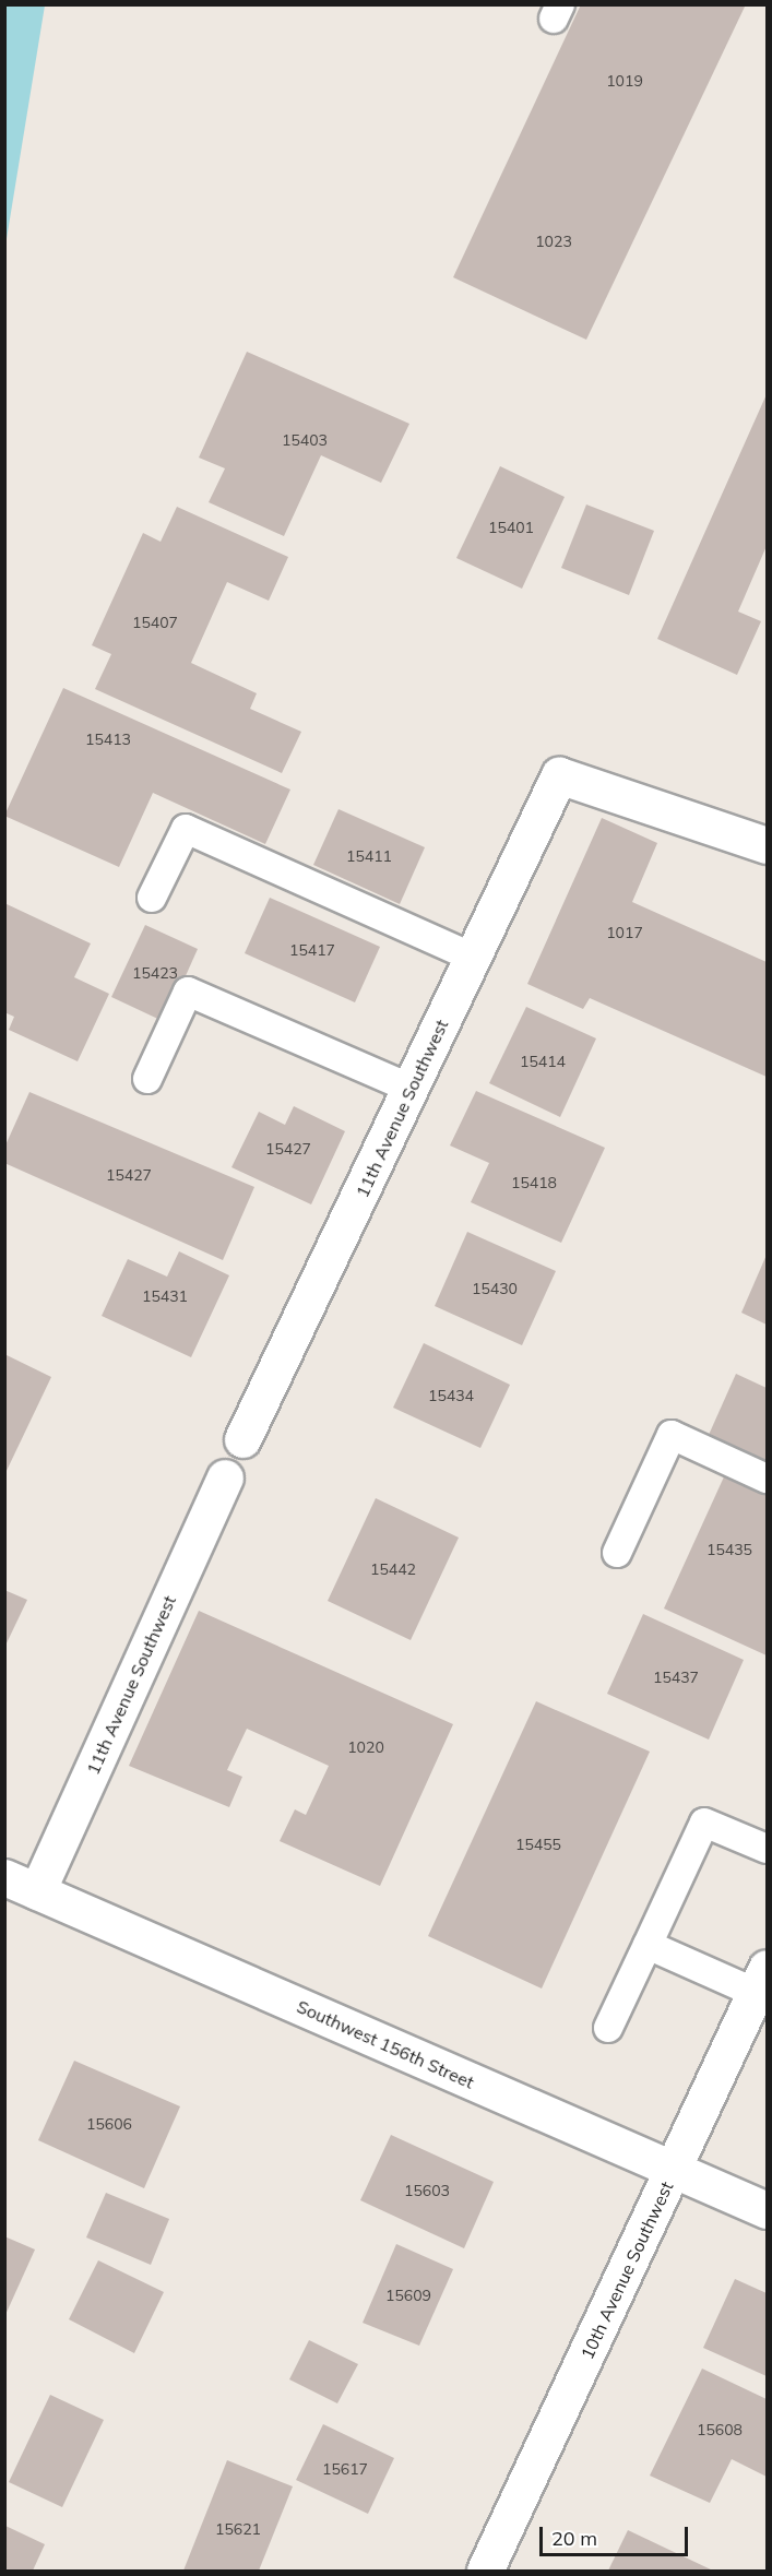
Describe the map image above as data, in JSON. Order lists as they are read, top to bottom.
{
  "streets": {
    "street": ["11th Avenue Southwest", "Southwest 156th Street", "10th Avenue Southwest"]
  },
  "crossings": [
    ["11th Avenue Southwest", "Southwest 156th Street"],
    ["Southwest 156th Street", "10th Avenue Southwest"]
  ],
  "house_numbers": [
    "1019",
    "1023",
    "15403",
    "15401",
    "15407",
    "15413",
    "15411",
    "1017",
    "15417",
    "15423",
    "15414",
    "15427",
    "15427",
    "15418",
    "15430",
    "15431",
    "15434",
    "15435",
    "15442",
    "15437",
    "1020",
    "15455",
    "15606",
    "15603",
    "15609",
    "15608",
    "15617",
    "15621"
  ],
  "scale_bar": "20 m"
}
